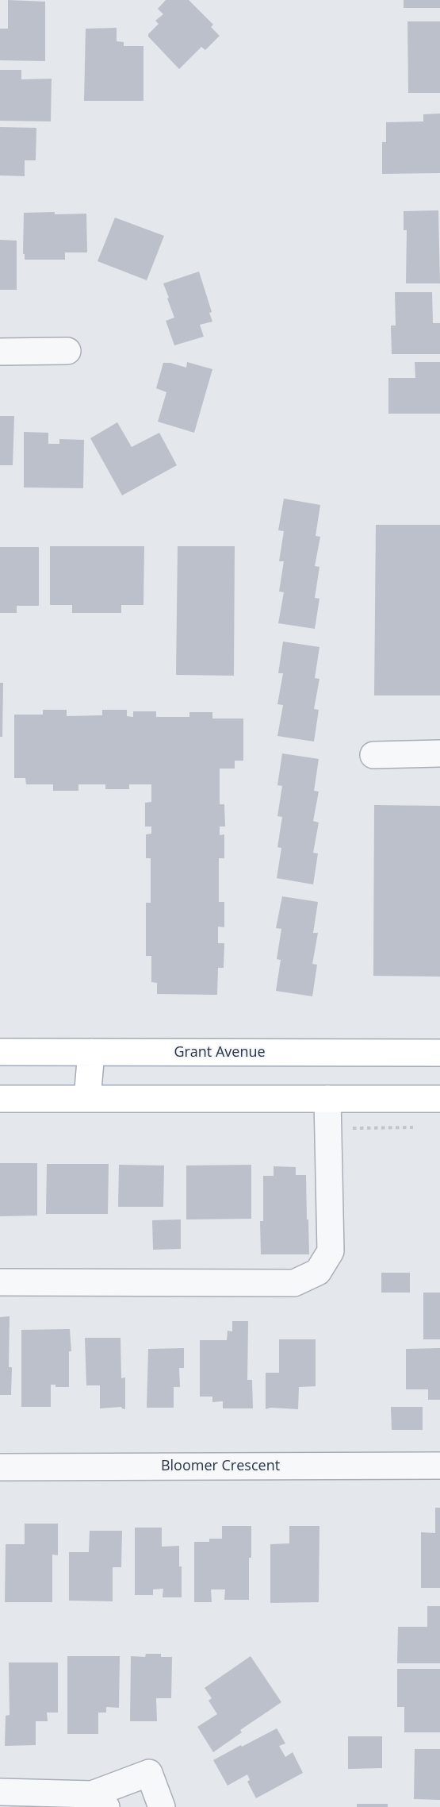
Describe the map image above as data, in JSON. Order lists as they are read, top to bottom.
{
  "streets": {
    "main road": ["Grant Avenue"],
    "street": ["Bloomer Crescent"]
  }
}
